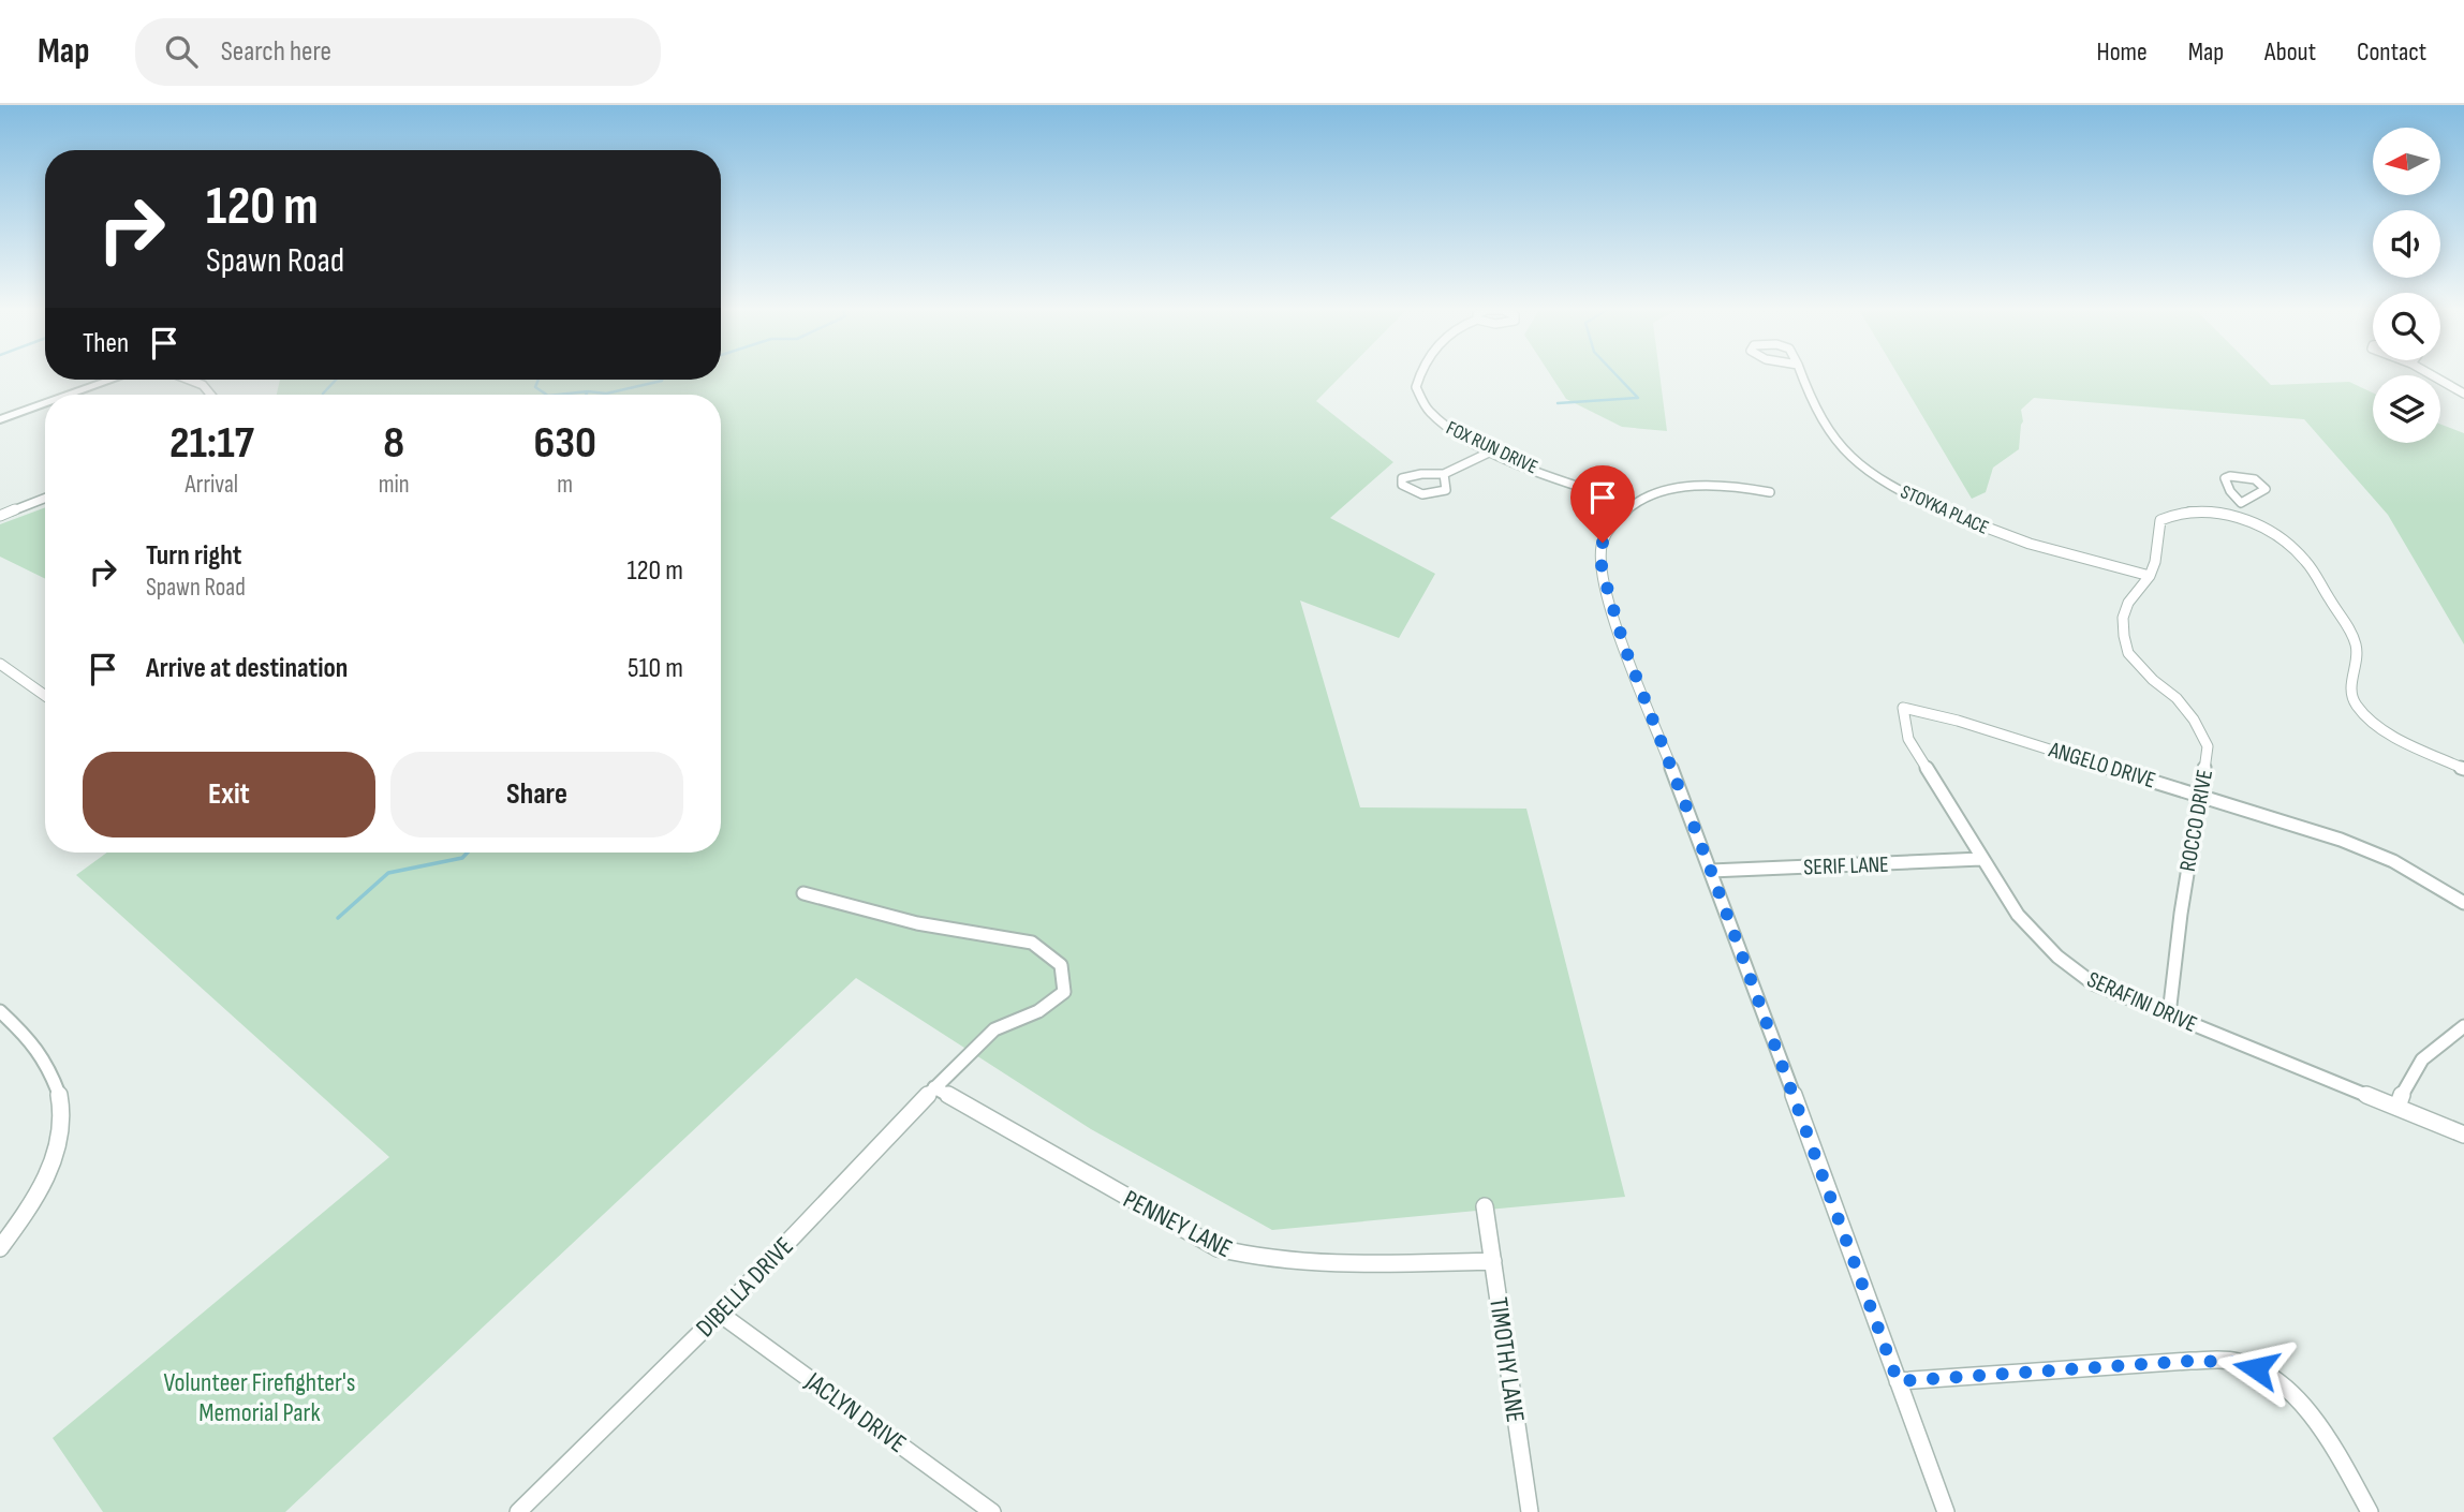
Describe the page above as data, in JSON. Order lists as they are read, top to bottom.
{
  "streets": {
    "street": [
      "FOX RUN DRIVE",
      "STOYKA PLACE",
      "ANGELO DRIVE",
      "ROCCO DRIVE",
      "SERIF LANE",
      "SERAFINI DRIVE",
      "PENNEY LANE",
      "DIBELLA DRIVE",
      "TIMOTHY LANE",
      "JACLYN DRIVE"
    ]
  },
  "crossings": [
    ["STOYKA PLACE", "ROCCO DRIVE"],
    ["ANGELO DRIVE", "ROCCO DRIVE"],
    ["ANGELO DRIVE", "SERAFINI DRIVE"],
    ["ROCCO DRIVE", "SERAFINI DRIVE"],
    ["SERIF LANE", "SERAFINI DRIVE"],
    ["PENNEY LANE", "DIBELLA DRIVE"],
    ["PENNEY LANE", "TIMOTHY LANE"],
    ["DIBELLA DRIVE", "JACLYN DRIVE"]
  ],
  "parks": ["Volunteer Firefighter's Memorial Park"],
  "north": "left",
  "page": {
    "header": "Map",
    "search": "Search here",
    "nav": [
      "Home",
      "Map",
      "About",
      "Contact"
    ],
    "turn": ["120 m", "Spawn Road"],
    "then": "Then",
    "eta": [
      "21:17",
      "Arrival",
      "8",
      "min",
      "630",
      "m"
    ],
    "list": [
      {
        "name": "Turn right",
        "note": "Spawn Road",
        "value": "120 m"
      },
      {
        "name": "Arrive at destination",
        "value": "510 m"
      }
    ],
    "buttons": ["Exit", "Share"]
  }
}
